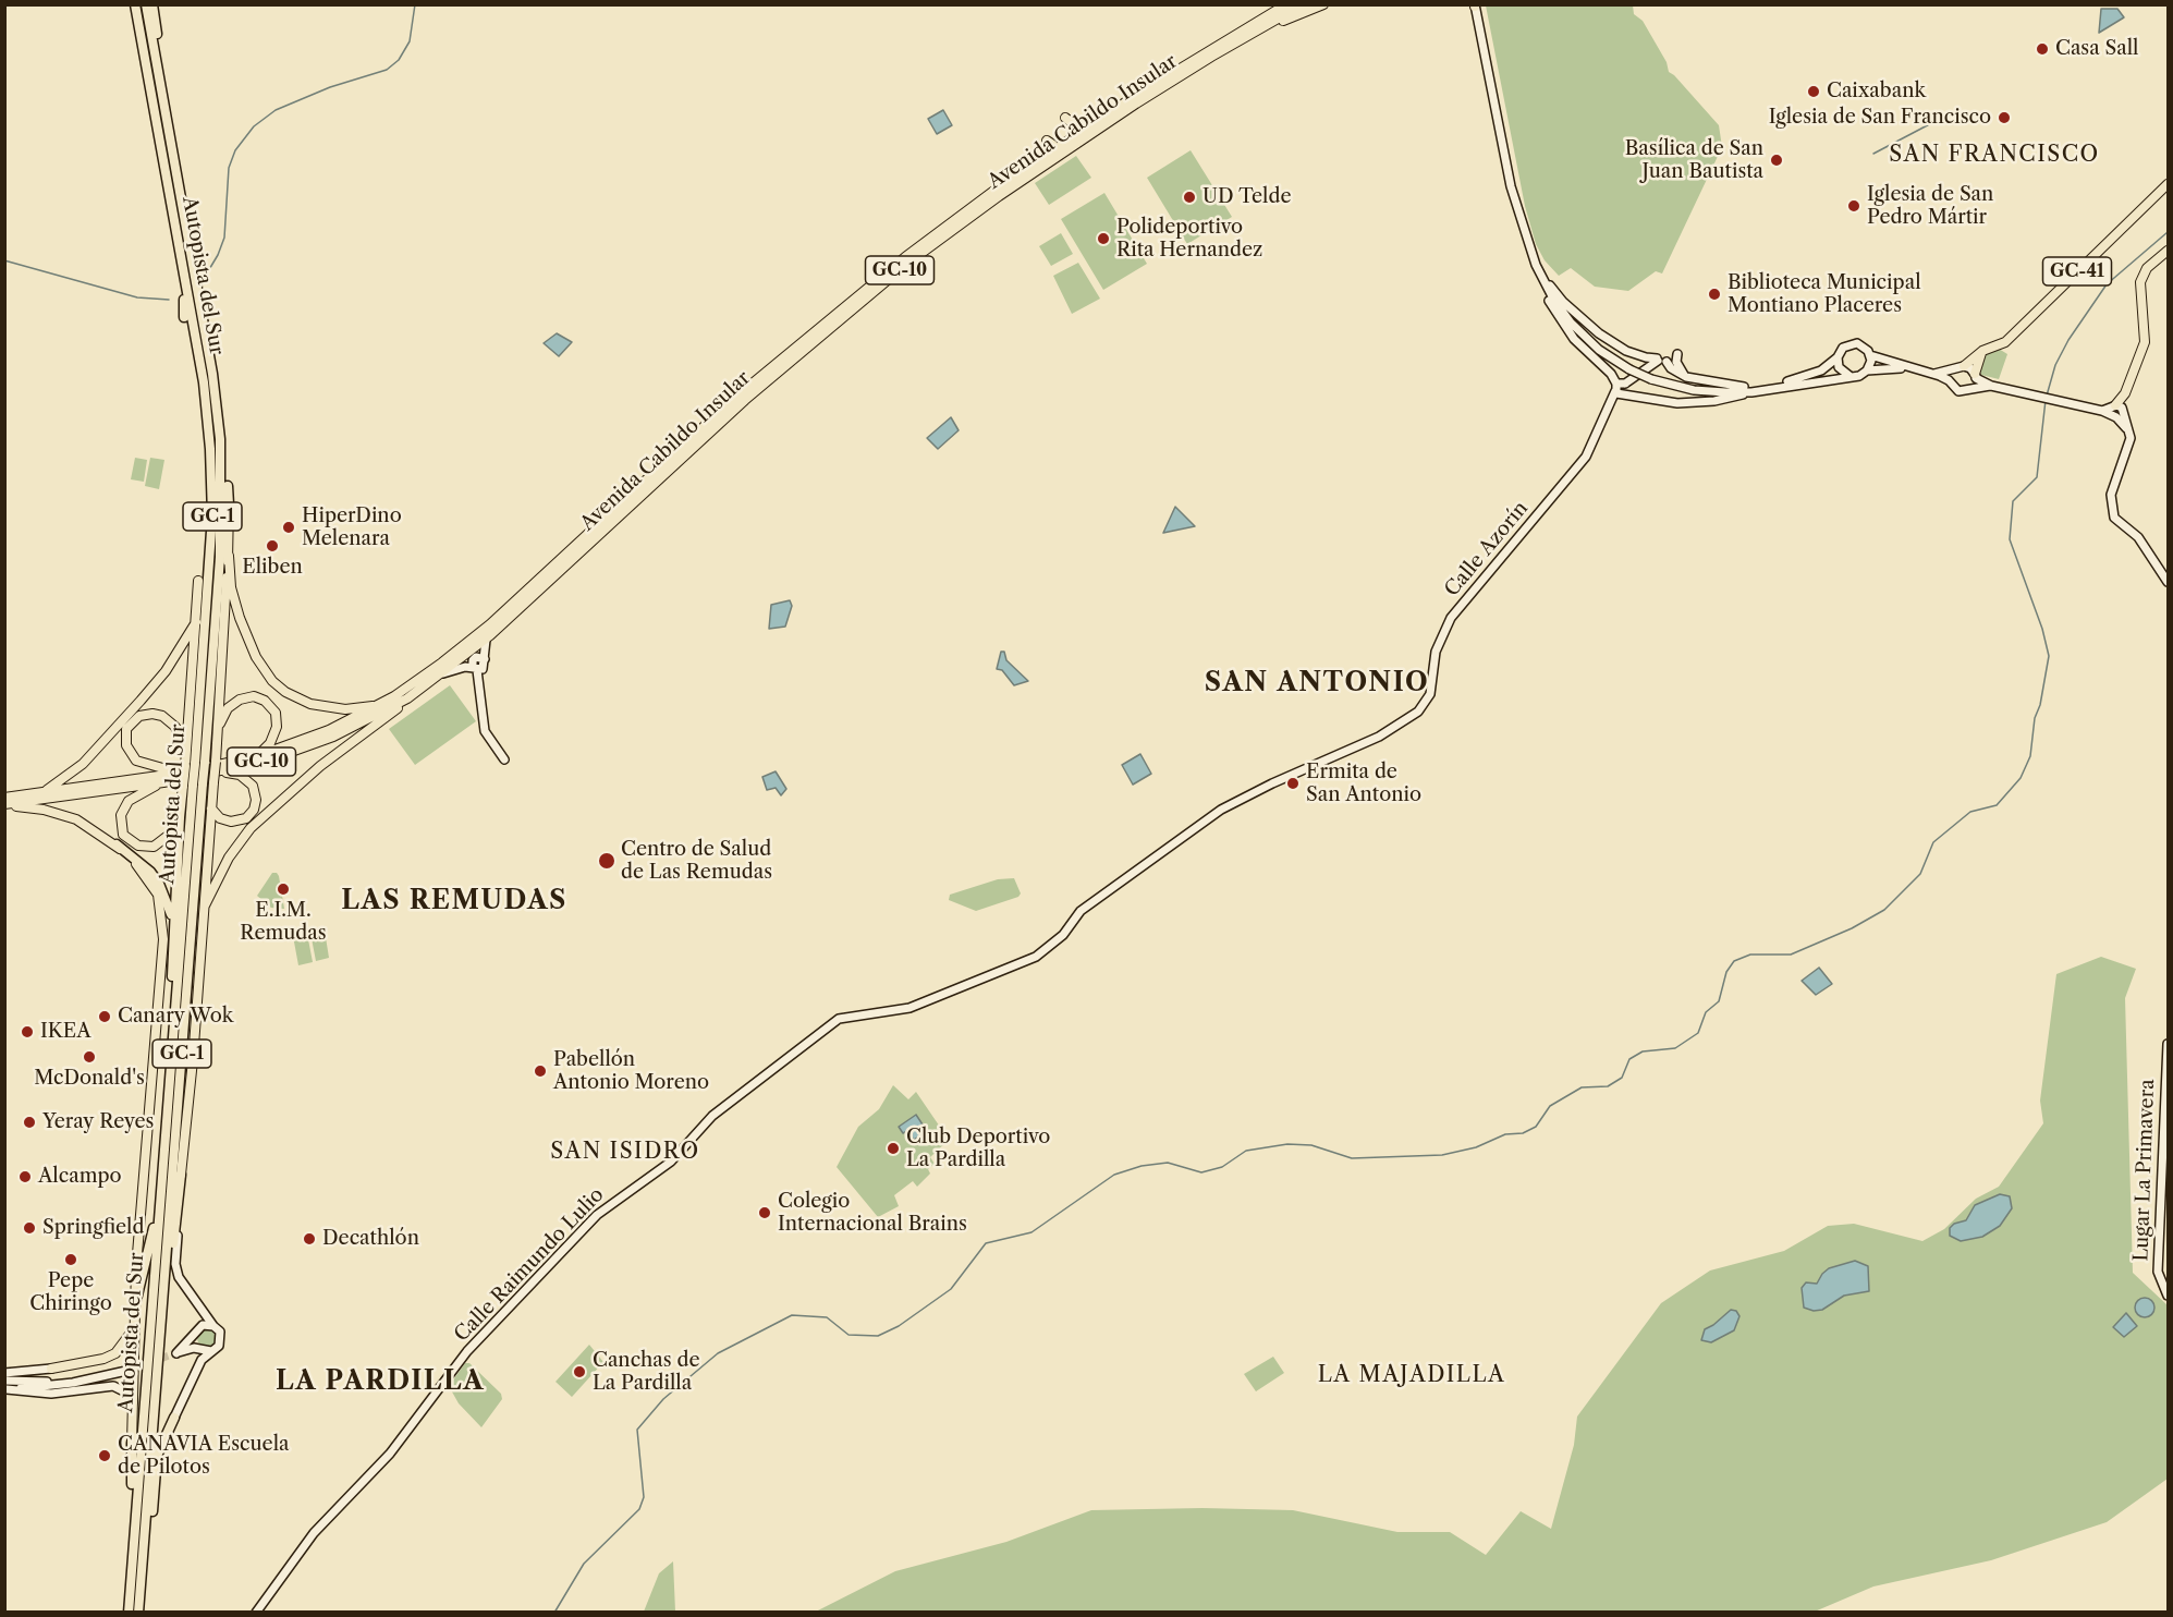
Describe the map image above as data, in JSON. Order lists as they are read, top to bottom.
{
  "streets": {
    "highway": ["Autopista del Sur", "GC-1"],
    "main road": ["Avenida Cabildo Insular", "GC-10", "GC-41"],
    "street": ["Calle Azorín", "Lugar La Primavera", "Calle Raimundo Lulio"]
  },
  "crossings": [
    ["Avenida Cabildo Insular", "Autopista del Sur"],
    ["Calle Azorín", "Calle Raimundo Lulio"]
  ],
  "districts": [
    "SAN FRANCISCO",
    "SAN ANTONIO",
    "LAS REMUDAS",
    "SAN ISIDRO",
    "LA MAJADILLA",
    "LA PARDILLA"
  ],
  "places": [
    "Casa Sall",
    "Caixabank",
    "Iglesia de San Francisco",
    "Basílica de San Juan Bautista",
    "UD Telde",
    "Iglesia de San Pedro Mártir",
    "Polideportivo Rita Hernandez",
    "Biblioteca Municipal Montiano Placeres",
    "HiperDino Melenara",
    "Eliben",
    "Ermita de San Antonio",
    "Centro de Salud de Las Remudas",
    "E.I.M. Remudas",
    "Canary Wok",
    "IKEA",
    "McDonald's",
    "Pabellón Antonio Moreno",
    "Yeray Reyes",
    "Club Deportivo La Pardilla",
    "Alcampo",
    "Colegio Internacional Brains",
    "Springfield",
    "Decathlón",
    "Pepe Chiringo",
    "Canchas de La Pardilla",
    "CANAVIA Escuela de Pilotos"
  ]
}
